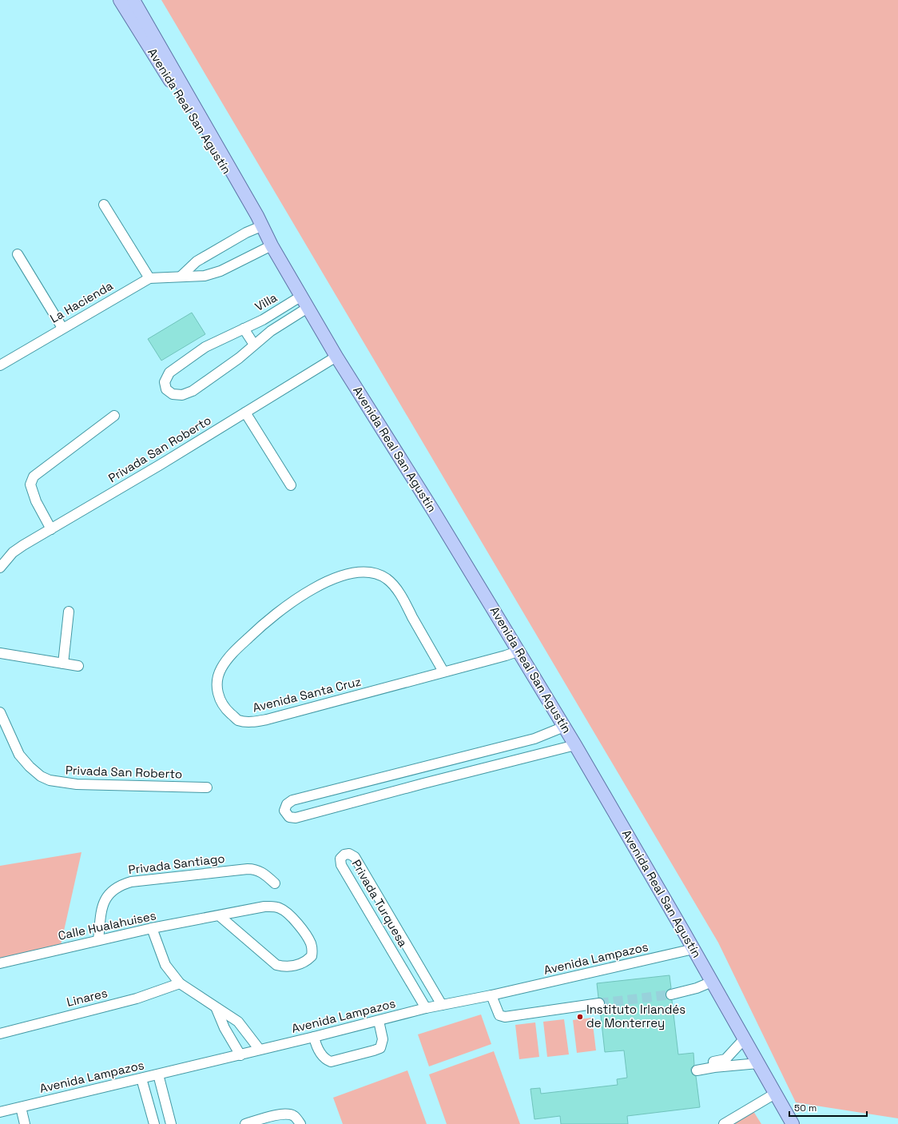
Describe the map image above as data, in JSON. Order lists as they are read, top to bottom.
{
  "streets": {
    "main road": ["Avenida Real San Agustín"],
    "street": [
      "La Hacienda",
      "Villa",
      "Privada San Roberto",
      "Avenida Santa Cruz",
      "Privada Santiago",
      "Privada Turquesa",
      "Calle Hualahuises",
      "Avenida Lampazos",
      "Linares"
    ]
  },
  "crossings": [
    ["Avenida Real San Agustín", "La Hacienda"],
    ["Avenida Real San Agustín", "Villa"],
    ["Avenida Real San Agustín", "Privada San Roberto"],
    ["Avenida Real San Agustín", "Avenida Santa Cruz"],
    ["Avenida Real San Agustín", "Avenida Lampazos"],
    ["Privada Santiago", "Calle Hualahuises"],
    ["Privada Turquesa", "Avenida Lampazos"]
  ],
  "places": ["Instituto Irlandés de Monterrey"],
  "scale_bar": "50 m"
}
